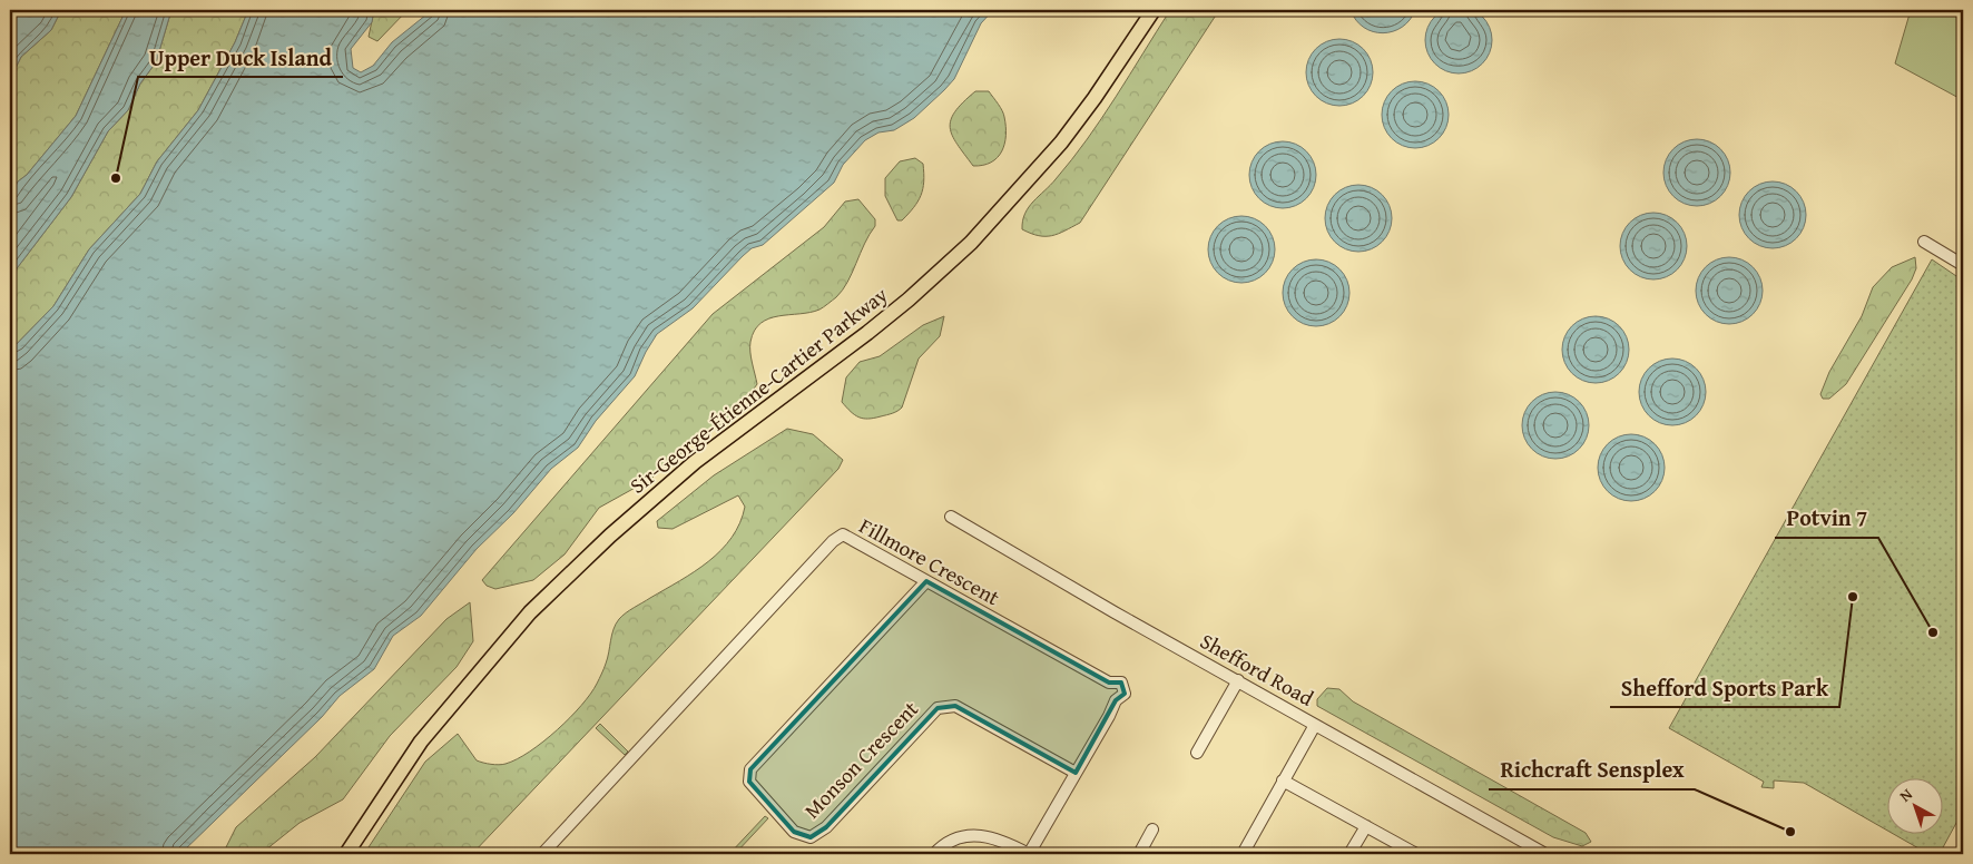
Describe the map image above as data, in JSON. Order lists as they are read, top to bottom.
{
  "streets": {
    "main road": ["Sir-George-Étienne-Cartier Parkway"],
    "street": ["Fillmore Crescent", "Shefford Road", "Monson Crescent"]
  },
  "crossings": [
    ["Fillmore Crescent", "Monson Crescent"]
  ],
  "places": [
    "Upper Duck Island",
    "Shefford Sports Park",
    "Potvin 7",
    "Richcraft Sensplex"
  ],
  "north": "top left"
}
